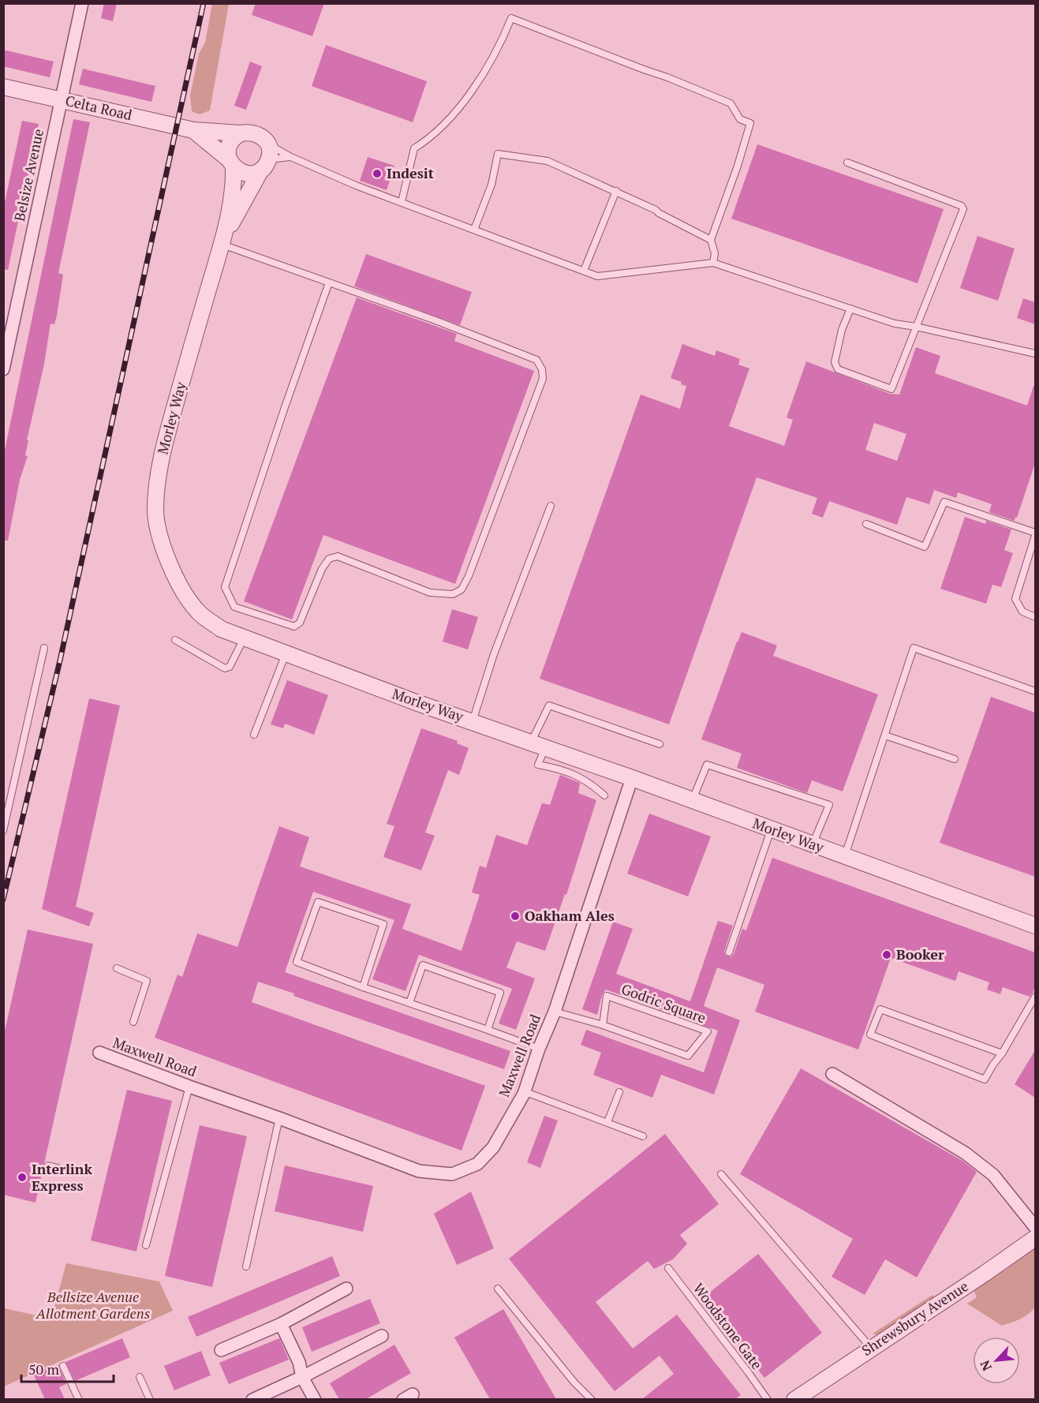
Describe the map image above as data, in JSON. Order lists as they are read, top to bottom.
{
  "streets": {
    "street": [
      "Celta Road",
      "Belsize Avenue",
      "Morley Way",
      "Maxwell Road",
      "Shrewsbury Avenue"
    ],
    "lane": ["Godric Square", "Woodstone Gate"]
  },
  "crossings": [
    ["Celta Road", "Belsize Avenue"],
    ["Celta Road", "Morley Way"],
    ["Morley Way", "Maxwell Road"],
    ["Godric Square", "Maxwell Road"]
  ],
  "parks": ["Bellsize Avenue Allotment Gardens"],
  "places": [
    "Indesit",
    "Oakham Ales",
    "Booker",
    "Interlink Express"
  ],
  "scale_bar": "50 m",
  "north": "bottom left"
}
